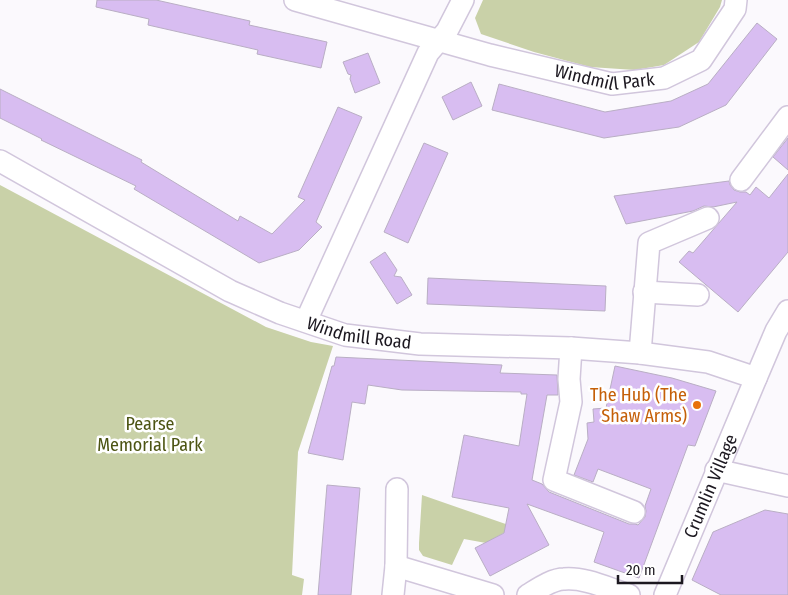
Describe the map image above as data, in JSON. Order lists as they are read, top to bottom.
{
  "streets": {
    "street": ["Windmill Park", "Windmill Road", "Crumlin Village"]
  },
  "crossings": [
    ["Windmill Road", "Crumlin Village"]
  ],
  "parks": ["Pearse Memorial Park"],
  "places": ["The Hub (The Shaw Arms)"],
  "scale_bar": "20 m"
}
